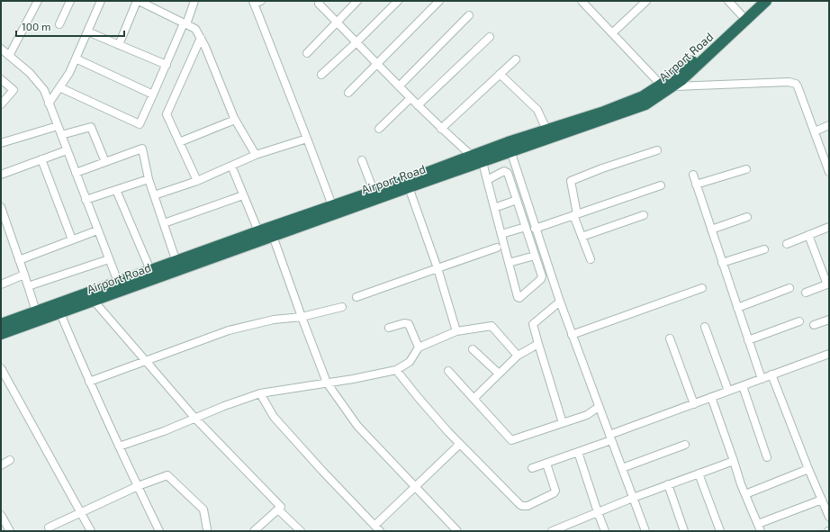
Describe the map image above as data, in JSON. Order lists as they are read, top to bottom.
{
  "streets": {
    "highway": ["Airport Road"]
  },
  "scale_bar": "100 m"
}
